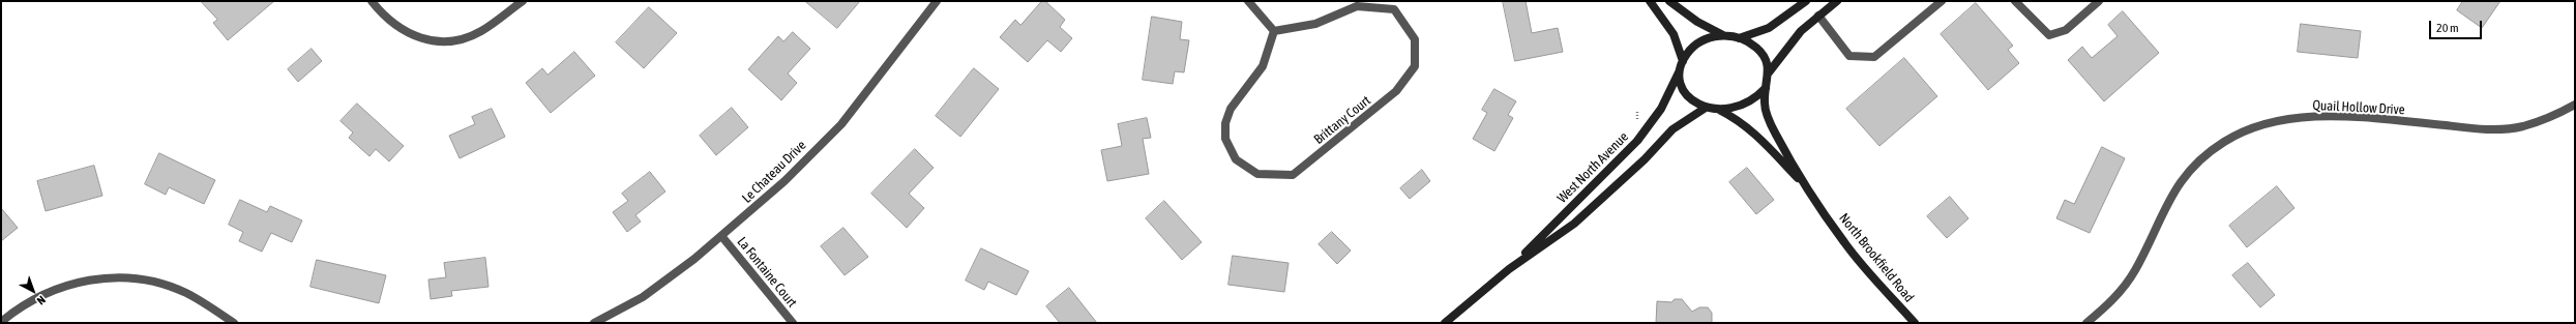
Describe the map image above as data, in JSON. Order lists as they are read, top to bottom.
{
  "streets": {
    "main road": ["West North Avenue", "North Brookfield Road"],
    "street": [
      "Quail Hollow Drive",
      "Brittany Court",
      "Le Chateau Drive",
      "La Fontaine Court"
    ]
  },
  "crossings": [
    ["West North Avenue", "North Brookfield Road"],
    ["Le Chateau Drive", "La Fontaine Court"]
  ],
  "scale_bar": "20 m",
  "north": "bottom right"
}
